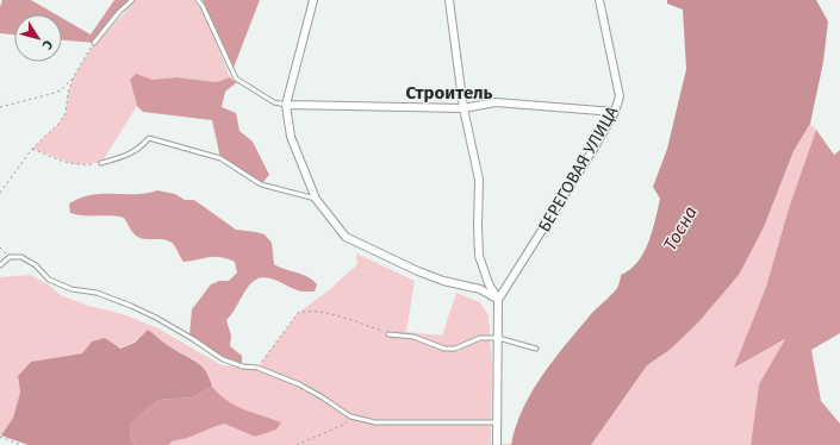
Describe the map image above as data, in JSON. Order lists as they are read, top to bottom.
{
  "streets": {
    "street": ["БЕРЕГОВАЯ УЛИЦА"]
  },
  "districts": ["Строитель"],
  "water": ["Тосна"],
  "north": "bottom right"
}
